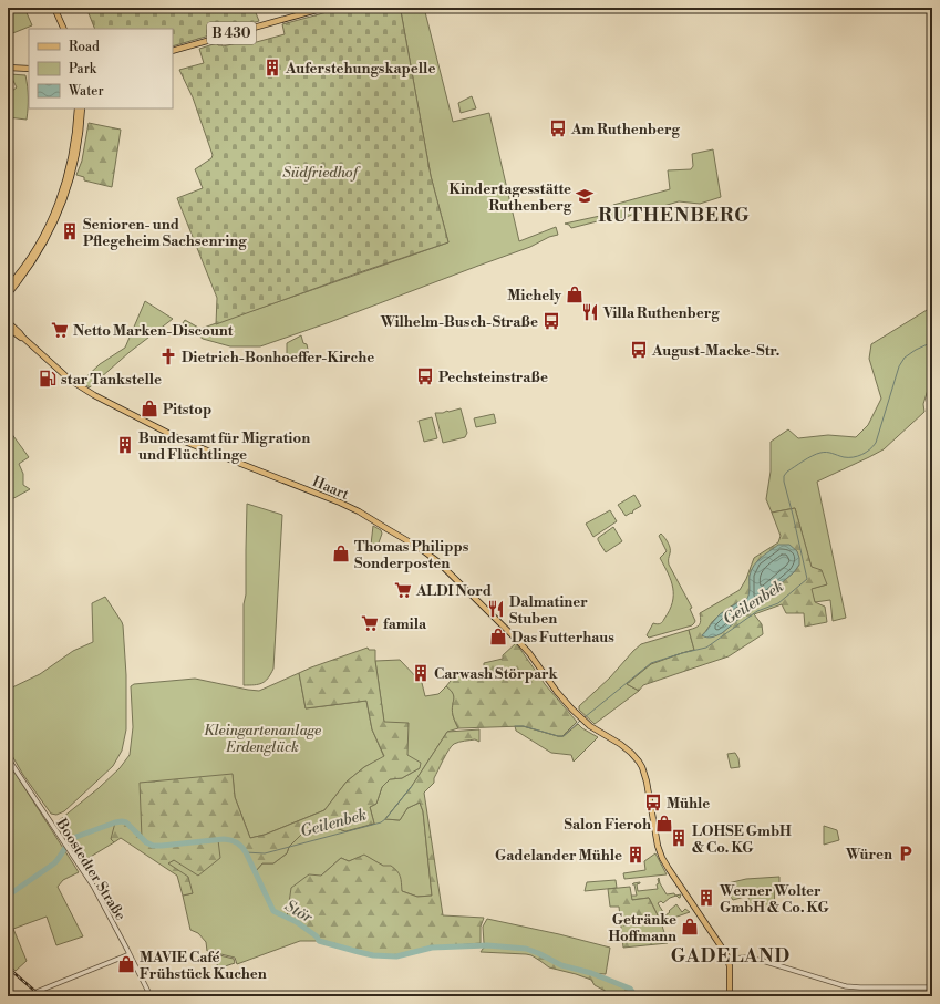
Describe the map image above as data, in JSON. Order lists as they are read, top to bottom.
{
  "streets": {
    "main road": ["B 430", "Haart"],
    "street": ["Boostedter Straße"]
  },
  "districts": ["RUTHENBERG", "GADELAND"],
  "water": ["Geilenbek", "Stör"],
  "parks": ["Südfriedhof", "Kleingartenanlage Erdenglück"],
  "places": {
    "building": [
      "Auferstehungskapelle",
      "Senioren- und Pflegeheim Sachsenring",
      "Bundesamt für Migration und Flüchtlinge",
      "Carwash Störpark",
      "LOHSE GmbH & Co. KG",
      "Gadelander Mühle",
      "Werner Wolter GmbH & Co. KG"
    ],
    "bus stop": [
      "Am Ruthenberg",
      "Wilhelm-Busch-Straße",
      "August-Macke-Str.",
      "Pechsteinstraße",
      "Mühle"
    ],
    "school or university": ["Kindertagesstätte Ruthenberg"],
    "shop": [
      "Michely",
      "Pitstop",
      "Thomas Philipps Sonderposten",
      "Das Futterhaus",
      "Salon Fieroh",
      "Getränke Hoffmann",
      "MAVIE Café Frühstück Kuchen"
    ],
    "restaurant": ["Villa Ruthenberg", "Dalmatiner Stuben"],
    "supermarket": ["Netto Marken-Discount", "ALDI Nord", "famila"],
    "church": ["Dietrich-Bonhoeffer-Kirche"],
    "fuel station": ["star Tankstelle"],
    "parking": ["Würen"]
  },
  "legend": ["Road", "Park", "Water"]
}
